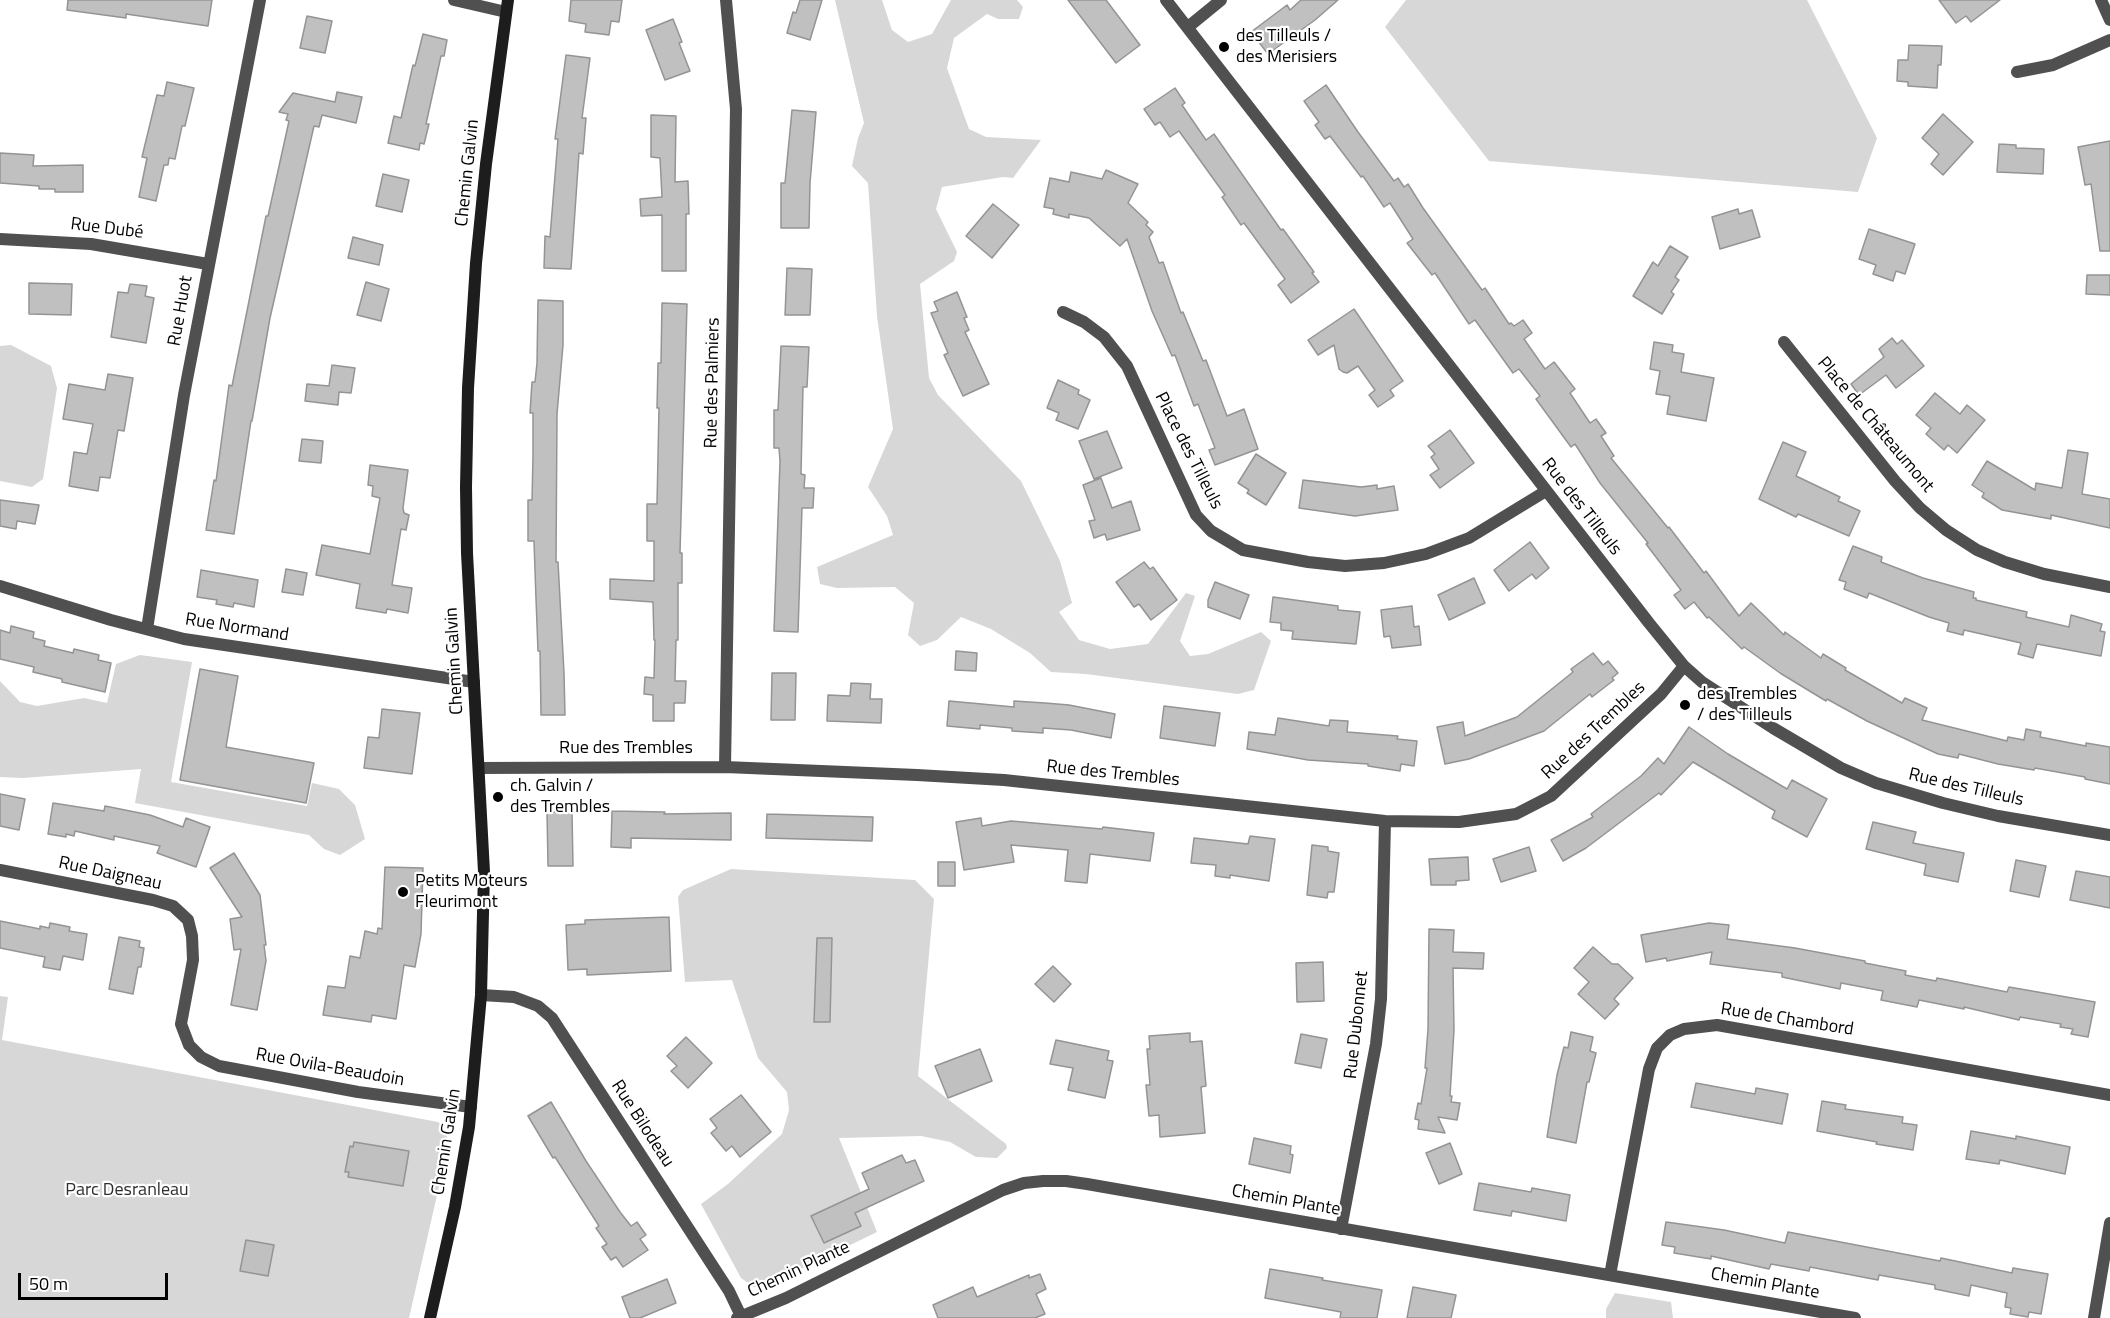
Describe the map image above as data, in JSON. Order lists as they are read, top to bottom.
{
  "streets": {
    "street": [
      "Chemin Galvin",
      "Rue Dubé",
      "Rue Huot",
      "Rue des Palmiers",
      "Place de Châteaumont",
      "Place des Tilleuls",
      "Rue des Tilleuls",
      "Rue Normand",
      "Rue des Trembles",
      "Rue Daigneau",
      "Rue de Chambord",
      "Rue Dubonnet",
      "Rue Ovila-Beaudoin",
      "Rue Bilodeau",
      "Chemin Plante"
    ]
  },
  "crossings": [
    ["Chemin Galvin", "Rue Normand"],
    ["Chemin Galvin", "Rue des Trembles"],
    ["Chemin Galvin", "Rue Ovila-Beaudoin"],
    ["Chemin Galvin", "Rue Bilodeau"],
    ["Rue Dubé", "Rue Huot"],
    ["Rue Huot", "Rue Normand"],
    ["Rue des Palmiers", "Rue des Trembles"],
    ["Place des Tilleuls", "Rue des Tilleuls"],
    ["Rue des Tilleuls", "Rue des Trembles"],
    ["Rue des Trembles", "Rue Dubonnet"],
    ["Rue Daigneau", "Rue Ovila-Beaudoin"],
    ["Rue de Chambord", "Chemin Plante"],
    ["Rue Dubonnet", "Chemin Plante"],
    ["Rue Bilodeau", "Chemin Plante"]
  ],
  "parks": ["Parc Desranleau"],
  "places": [
    "des Tilleuls / des Merisiers",
    "des Trembles / des Tilleuls",
    "ch. Galvin / des Trembles",
    "Petits Moteurs Fleurimont"
  ],
  "scale_bar": "50 m"
}
